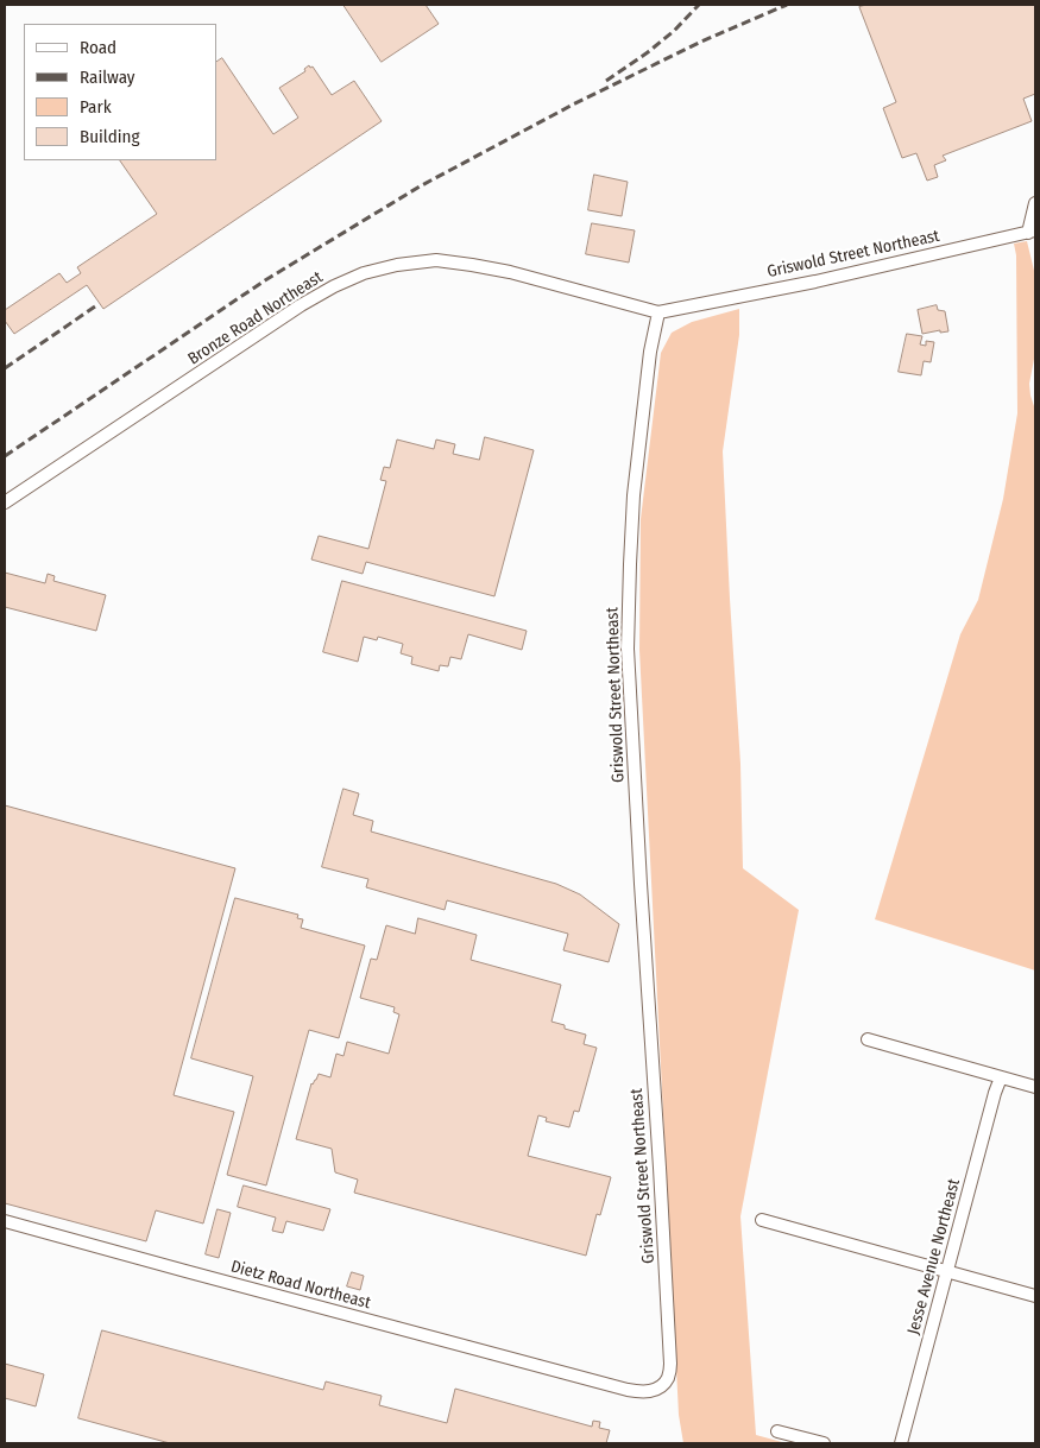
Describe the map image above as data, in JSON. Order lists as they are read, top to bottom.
{
  "streets": {
    "street": [
      "Griswold Street Northeast",
      "Bronze Road Northeast",
      "Jesse Avenue Northeast",
      "Dietz Road Northeast"
    ]
  },
  "crossings": [
    ["Griswold Street Northeast", "Bronze Road Northeast"],
    ["Griswold Street Northeast", "Dietz Road Northeast"]
  ],
  "legend": [
    "Road",
    "Railway",
    "Park",
    "Building"
  ]
}
